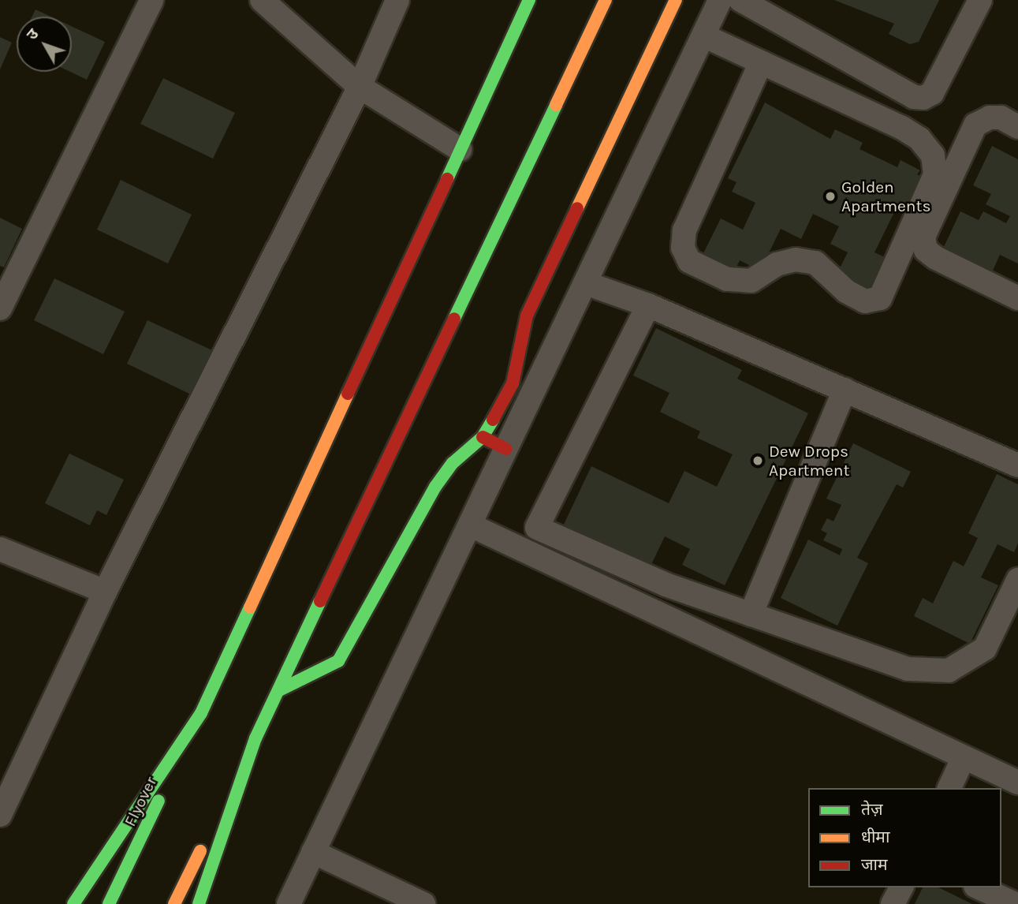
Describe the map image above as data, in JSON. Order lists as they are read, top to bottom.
{
  "streets": {
    "main road": ["Flyover"]
  },
  "places": ["Golden Apartments", "Dew Drops Apartment"],
  "legend": ["तेज़", "धीमा", "जाम"],
  "north": "top left"
}
